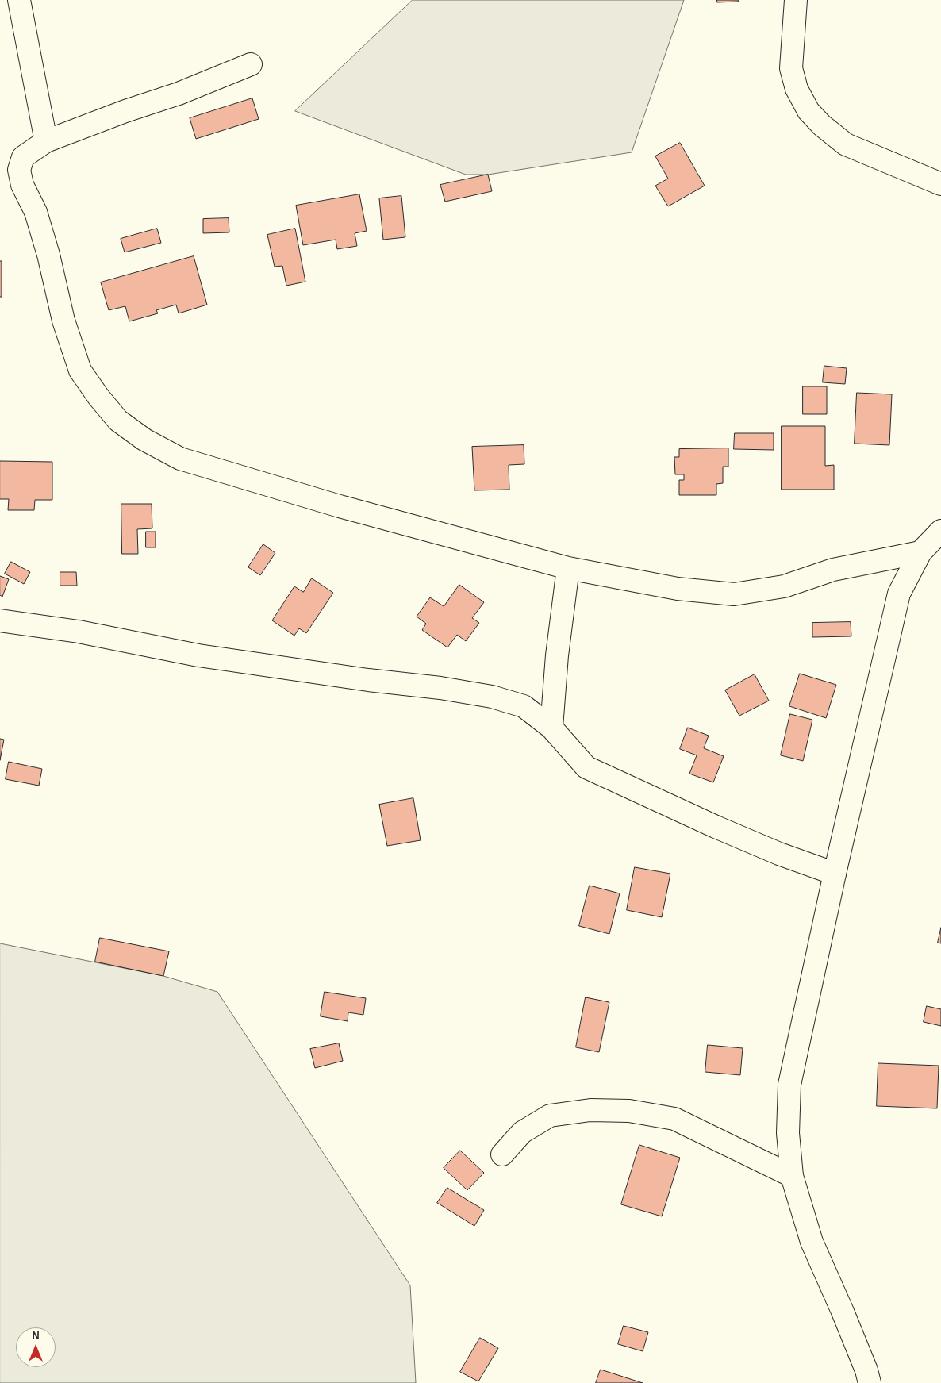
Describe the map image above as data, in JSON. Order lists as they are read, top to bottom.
{
  "north": "top"
}
